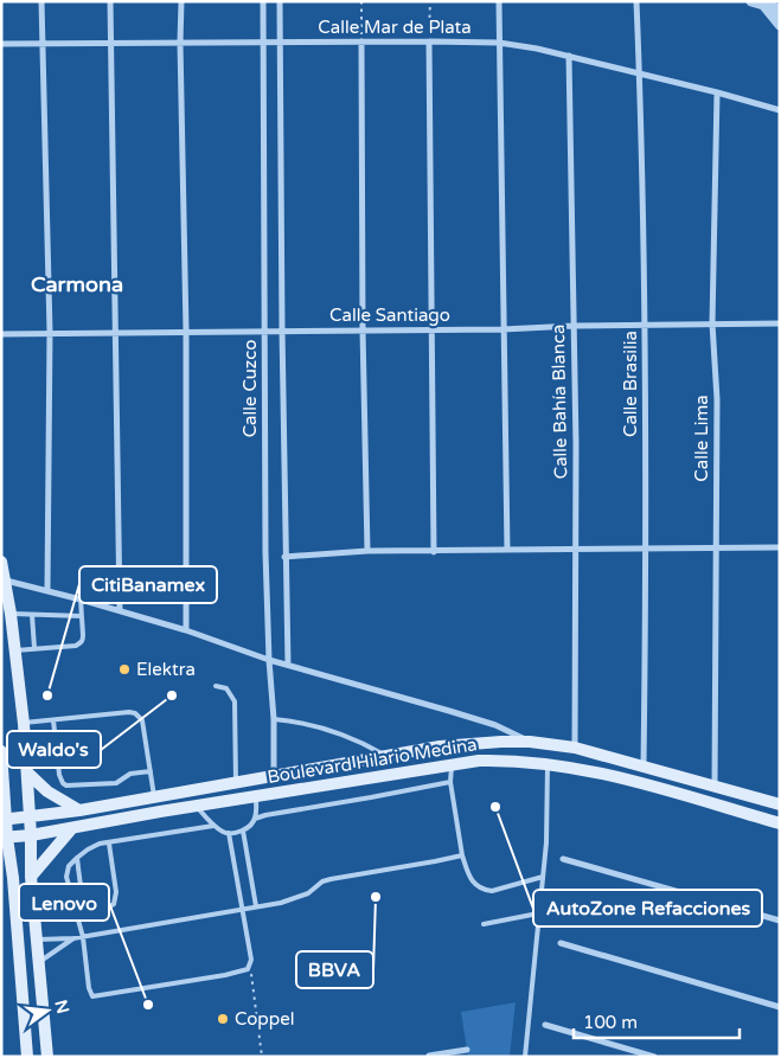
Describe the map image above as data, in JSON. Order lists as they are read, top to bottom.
{
  "streets": {
    "main road": ["Boulevard Hilario Medina"],
    "street": [
      "Calle Mar de Plata",
      "Calle Santiago",
      "Calle Brasilia",
      "Calle Cuzco",
      "Calle Bahía Blanca",
      "Calle Lima"
    ]
  },
  "crossings": [
    ["Calle Mar de Plata", "Calle Brasilia"],
    ["Calle Mar de Plata", "Calle Cuzco"],
    ["Calle Mar de Plata", "Calle Bahía Blanca"],
    ["Calle Mar de Plata", "Calle Lima"],
    ["Calle Santiago", "Calle Brasilia"],
    ["Calle Santiago", "Calle Cuzco"],
    ["Calle Santiago", "Calle Bahía Blanca"],
    ["Calle Santiago", "Calle Lima"],
    ["Calle Brasilia", "Boulevard Hilario Medina"],
    ["Calle Cuzco", "Boulevard Hilario Medina"],
    ["Calle Bahía Blanca", "Boulevard Hilario Medina"],
    ["Calle Lima", "Boulevard Hilario Medina"]
  ],
  "districts": ["Carmona"],
  "places": [
    "Elektra",
    "CitiBanamex",
    "Waldo's",
    "AutoZone Refacciones",
    "BBVA",
    "Lenovo",
    "Coppel"
  ],
  "scale_bar": "100 m",
  "north": "right"
}
